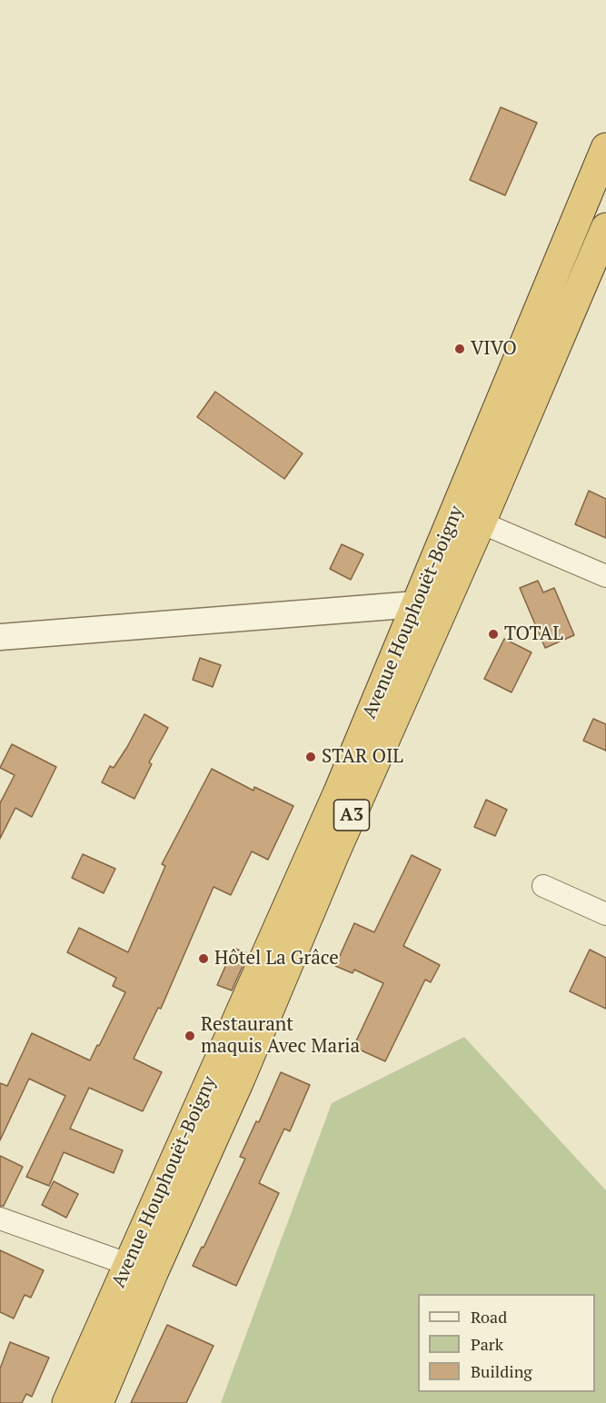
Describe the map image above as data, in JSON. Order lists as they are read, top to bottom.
{
  "streets": {
    "highway": ["Avenue Houphouët-Boigny", "A3"]
  },
  "places": [
    "VIVO",
    "TOTAL",
    "STAR OIL",
    "Hôtel La Grâce",
    "Restaurant maquis Avec Maria"
  ],
  "legend": ["Road", "Park", "Building"]
}
